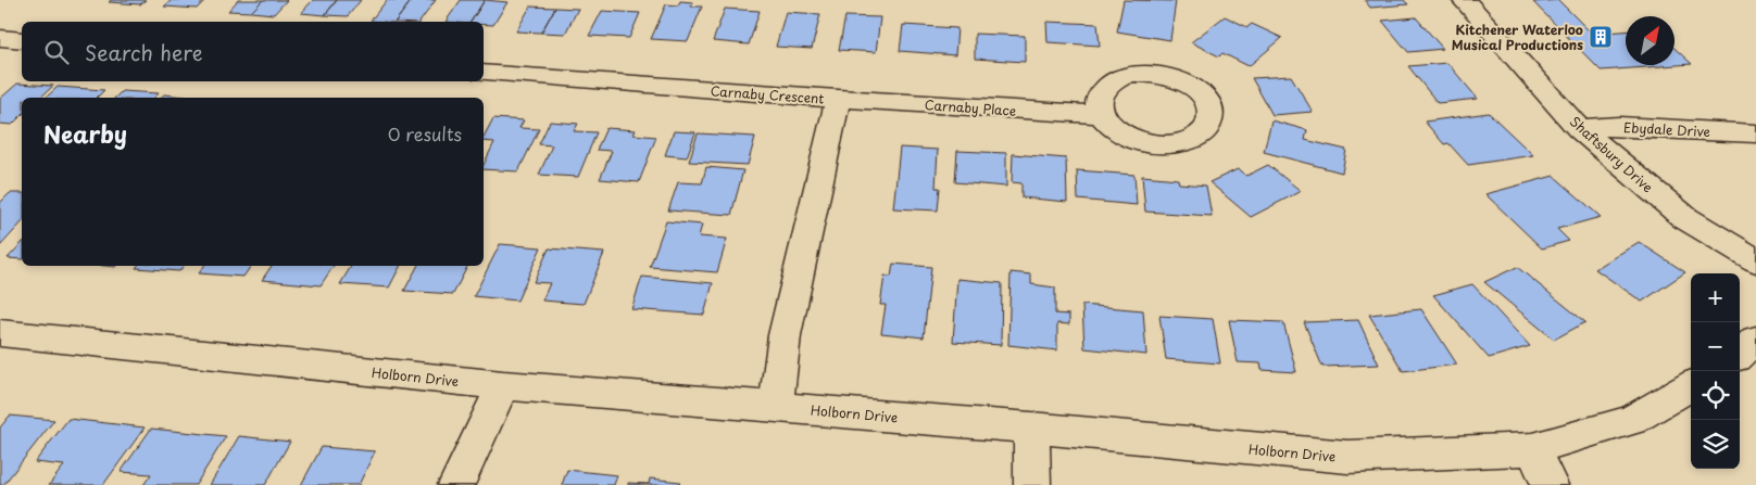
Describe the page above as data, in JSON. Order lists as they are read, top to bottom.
{
  "streets": {
    "street": [
      "Carnaby Crescent",
      "Carnaby Place",
      "Ebydale Drive",
      "Shaftsbury Drive",
      "Holborn Drive"
    ]
  },
  "crossings": [
    ["Carnaby Crescent", "Carnaby Place"],
    ["Carnaby Crescent", "Holborn Drive"],
    ["Ebydale Drive", "Shaftsbury Drive"]
  ],
  "places": {
    "building": ["Kitchener Waterloo Musical Productions"]
  },
  "north": "top right",
  "page": {
    "search": "Search here",
    "heading": ["Nearby", "0 results"],
    "map_buttons": ["+", "−"]
  }
}
